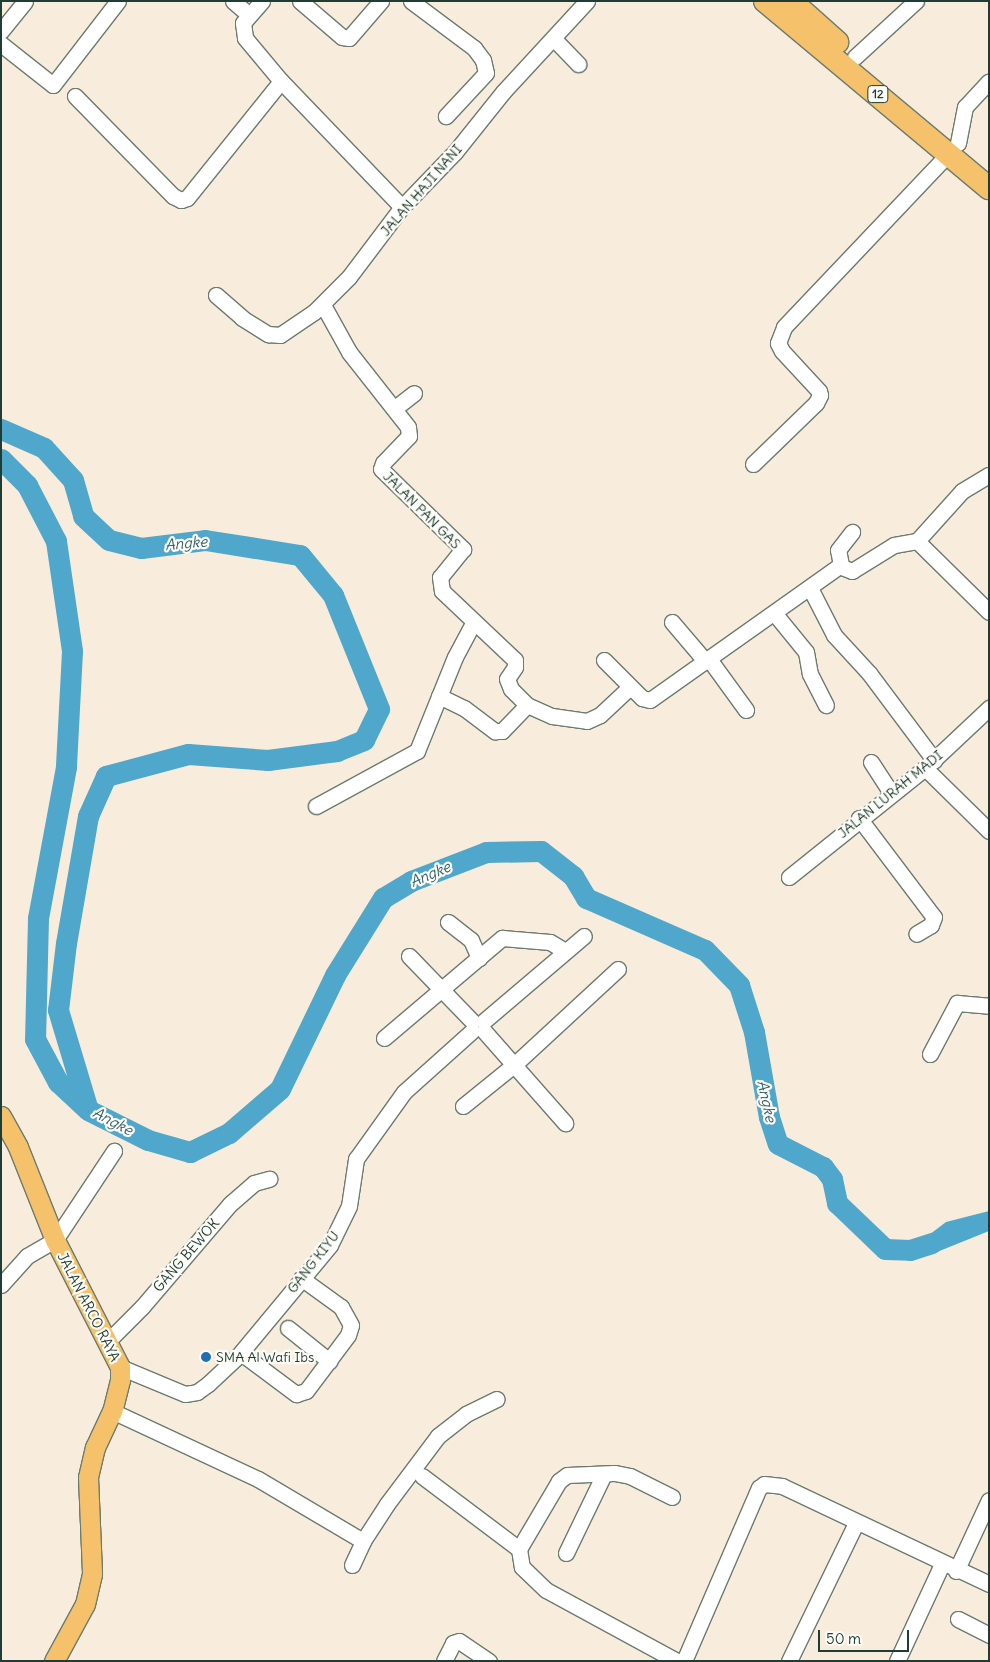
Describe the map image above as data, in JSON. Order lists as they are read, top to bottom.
{
  "streets": {
    "highway": ["12"],
    "main road": ["JALAN ARCO RAYA"],
    "street": [
      "JALAN HAJI NANI",
      "JALAN PAN GAS",
      "JALAN LURAH MADI",
      "GANG BEWOK",
      "GANG KIYU"
    ]
  },
  "crossings": [
    ["JALAN HAJI NANI", "JALAN PAN GAS"],
    ["GANG BEWOK", "JALAN ARCO RAYA"],
    ["GANG KIYU", "JALAN ARCO RAYA"]
  ],
  "water": ["Angke"],
  "places": ["SMA Al Wafi Ibs"],
  "scale_bar": "50 m"
}
